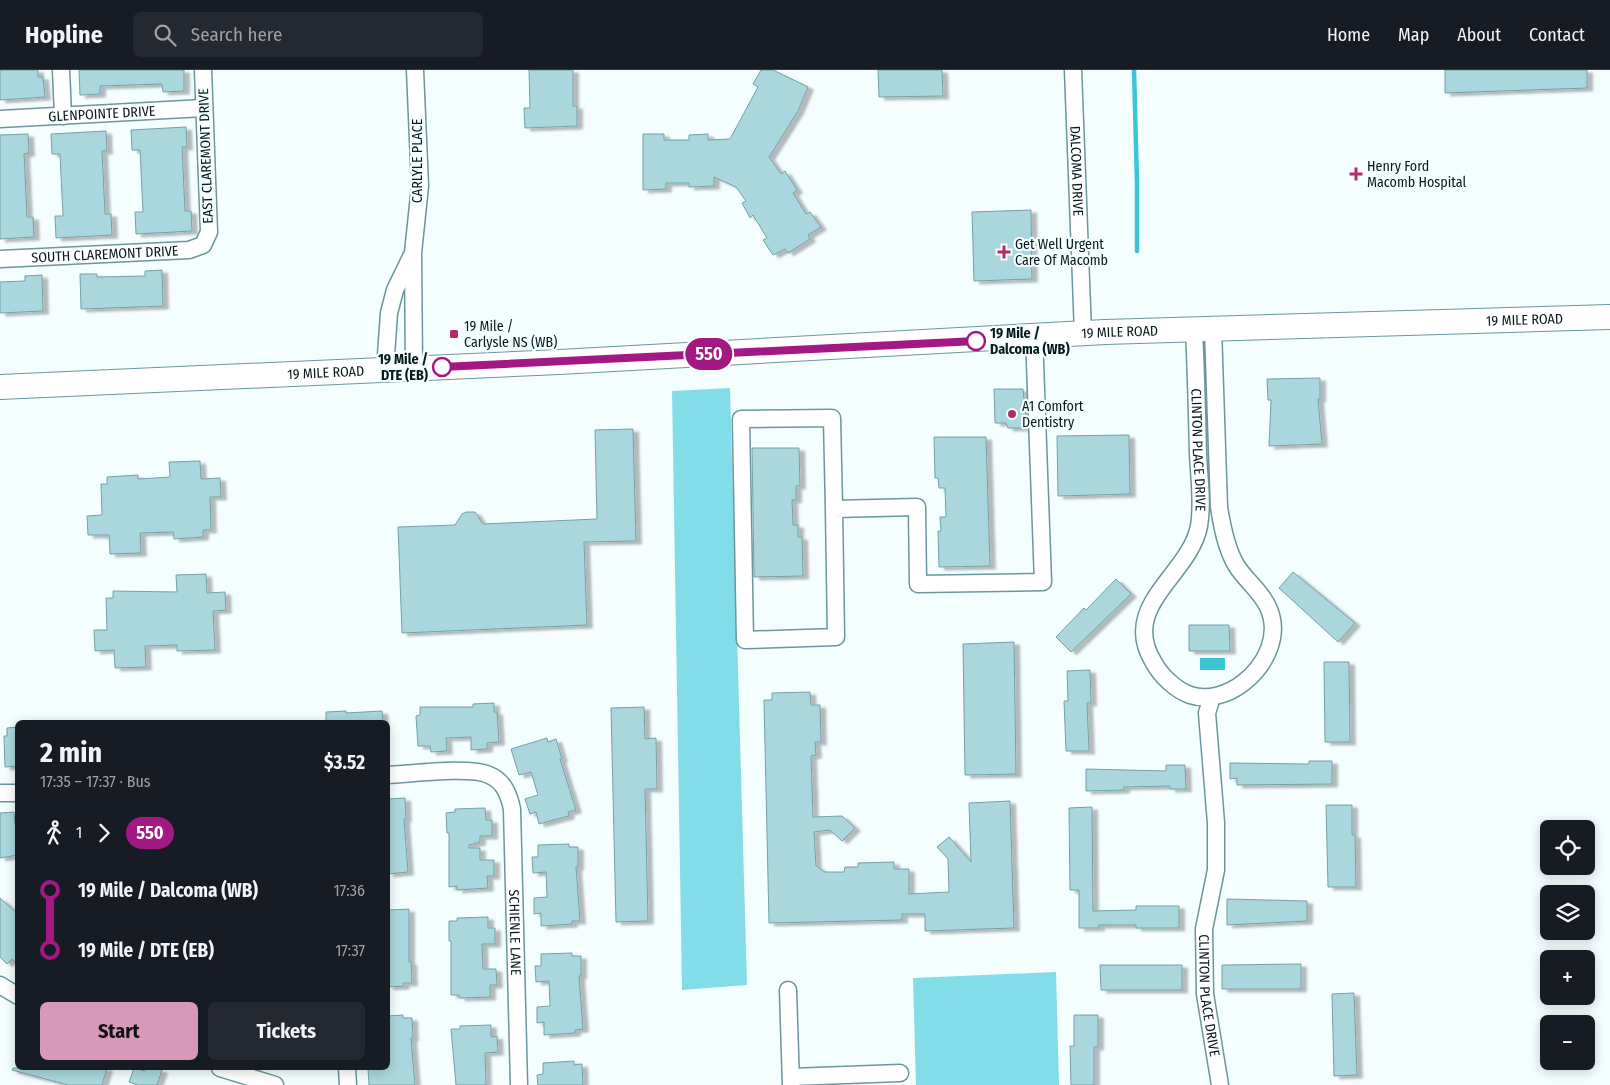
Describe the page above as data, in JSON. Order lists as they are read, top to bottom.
{
  "streets": {
    "street": [
      "GLENPOINTE DRIVE",
      "EAST CLAREMONT DRIVE",
      "CARLYLE PLACE",
      "DALCOMA DRIVE",
      "SOUTH CLAREMONT DRIVE",
      "19 MILE ROAD",
      "CLINTON PLACE DRIVE",
      "SCHIENLE LANE"
    ]
  },
  "crossings": [
    ["GLENPOINTE DRIVE", "EAST CLAREMONT DRIVE"],
    ["EAST CLAREMONT DRIVE", "SOUTH CLAREMONT DRIVE"],
    ["CARLYLE PLACE", "19 MILE ROAD"],
    ["DALCOMA DRIVE", "19 MILE ROAD"],
    ["19 MILE ROAD", "CLINTON PLACE DRIVE"]
  ],
  "places": {
    "health": ["Henry Ford Macomb Hospital", "Get Well Urgent Care Of Macomb"],
    "transit": ["19 Mile / Carlysle NS (WB)"],
    "other": ["19 Mile / Dalcoma (WB)", "19 Mile / DTE (EB)", "A1 Comfort Dentistry"]
  },
  "lines": ["bus line 550"],
  "page": {
    "header": "Hopline",
    "search": "Search here",
    "nav": [
      "Home",
      "Map",
      "About",
      "Contact"
    ],
    "on_map": "550",
    "heading": ["2 min", "17:35 – 17:37 · Bus", "$3.52"],
    "legs": ["1", "550"],
    "map_buttons": ["+", "−"],
    "list": [
      {
        "name": "19 Mile / Dalcoma (WB)",
        "value": "17:36"
      },
      {
        "name": "19 Mile / DTE (EB)",
        "value": "17:37"
      }
    ],
    "buttons": ["Start", "Tickets"]
  }
}
